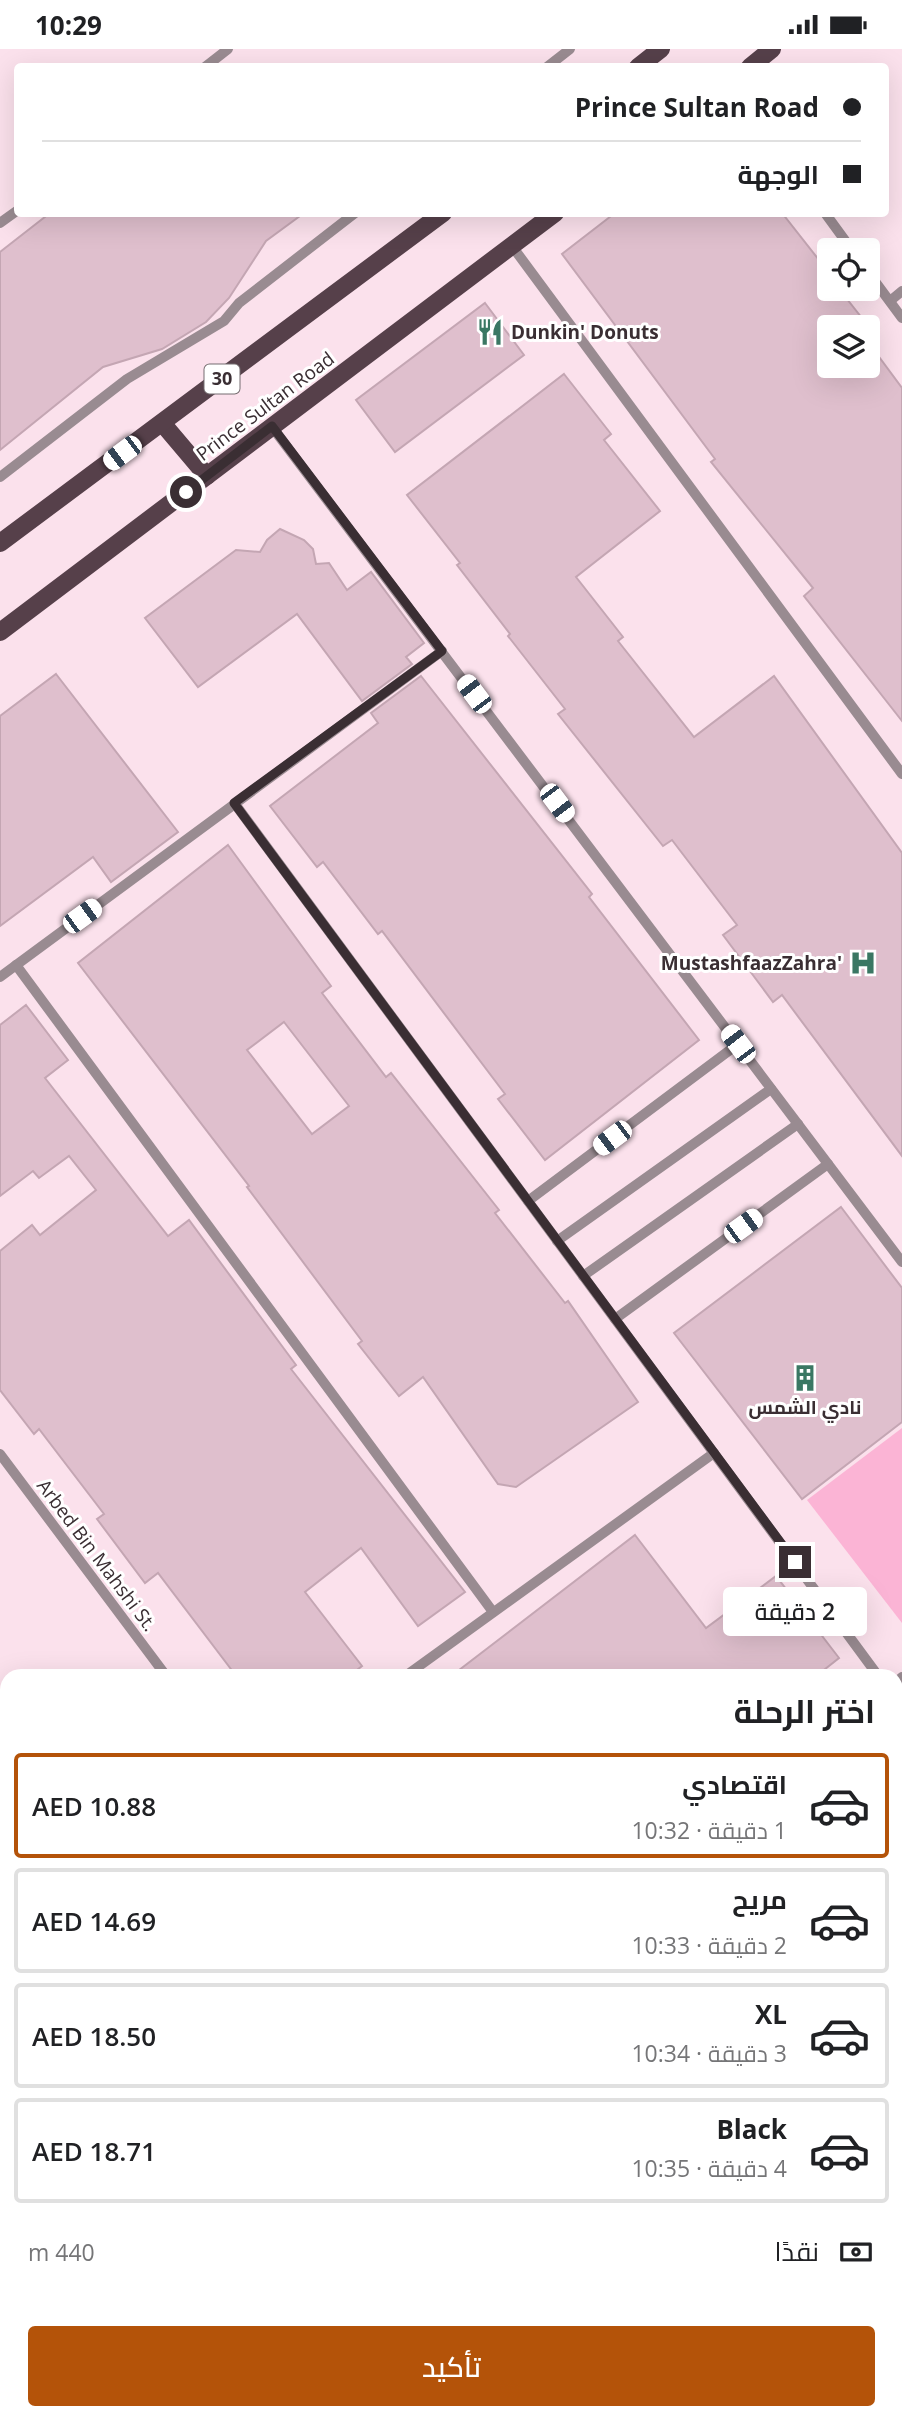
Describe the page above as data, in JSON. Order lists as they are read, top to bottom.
{
  "streets": {
    "main road": ["30", "Prince Sultan Road"],
    "lane": ["Arbed Bin Mahshi St."]
  },
  "places": {
    "restaurant": ["Dunkin' Donuts"],
    "hospital": ["MustashfaazZahra'"],
    "building": ["نادي الشمس"]
  },
  "page": {
    "status": "10:29",
    "banner": ["Prince Sultan Road", "الوجهة"],
    "bubble": "2 دقيقة",
    "heading": "اختر الرحلة",
    "list": [
      {
        "name": "اقتصادي",
        "note": "1 دقيقة · 10:32",
        "value": "AED 10.88"
      },
      {
        "name": "مريح",
        "note": "2 دقيقة · 10:33",
        "value": "AED 14.69"
      },
      {
        "name": "XL",
        "note": "3 دقيقة · 10:34",
        "value": "AED 18.50"
      },
      {
        "name": "Black",
        "note": "4 دقيقة · 10:35",
        "value": "AED 18.71"
      }
    ],
    "pay": ["نقدًا", "440 m"],
    "buttons": "تأكيد"
  }
}
